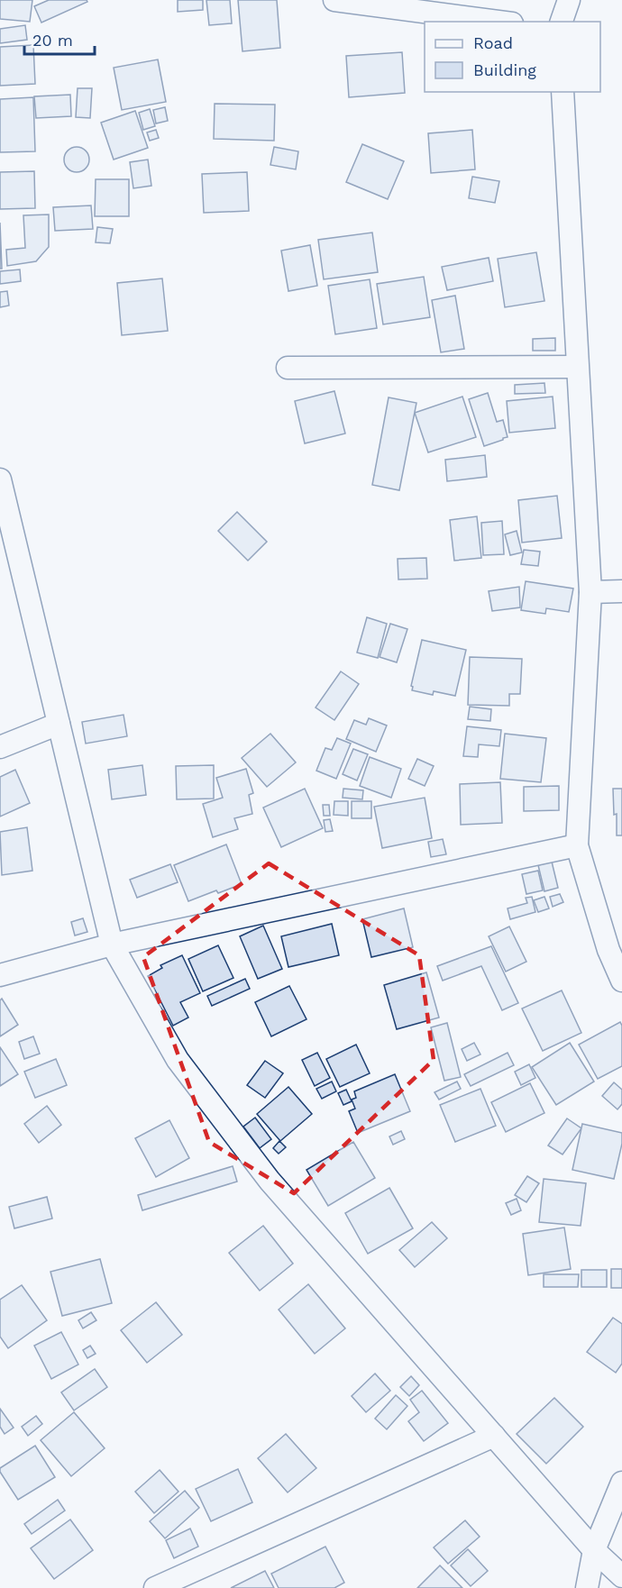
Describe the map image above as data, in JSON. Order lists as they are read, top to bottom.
{
  "legend": ["Road", "Building"],
  "scale_bar": "20 m"
}
